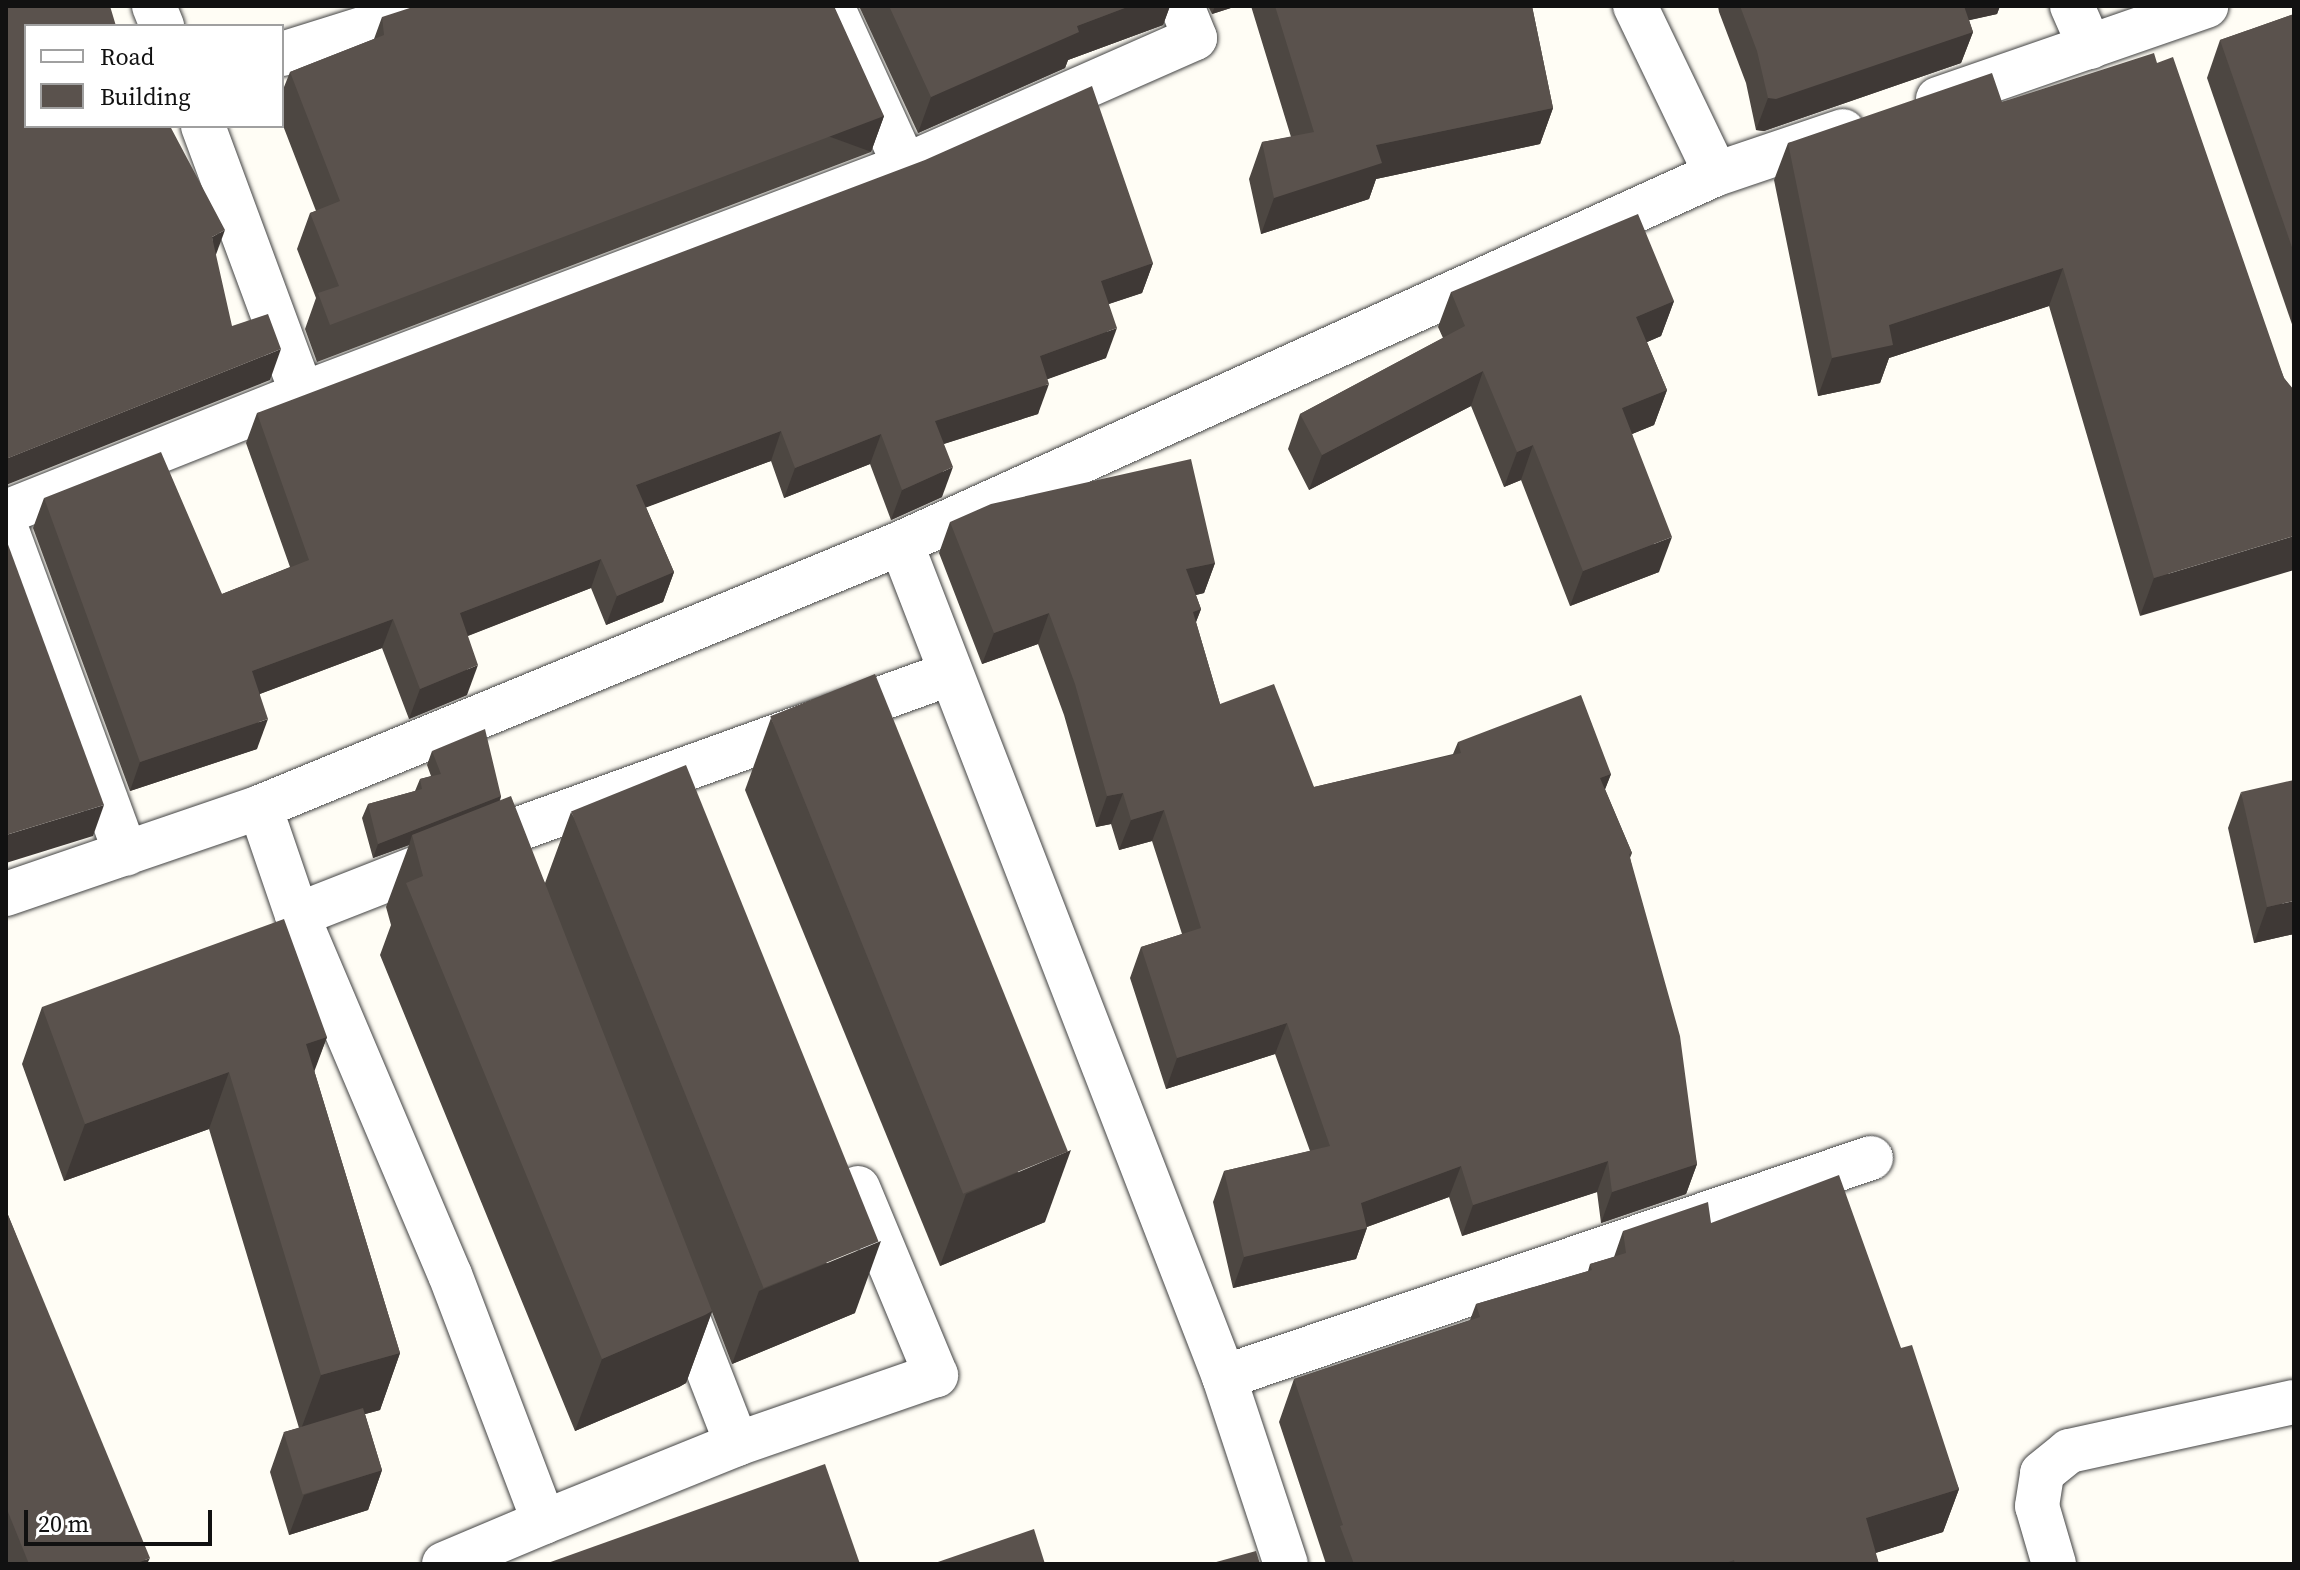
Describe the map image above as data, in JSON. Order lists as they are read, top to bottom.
{
  "legend": ["Road", "Building"],
  "scale_bar": "20 m"
}
